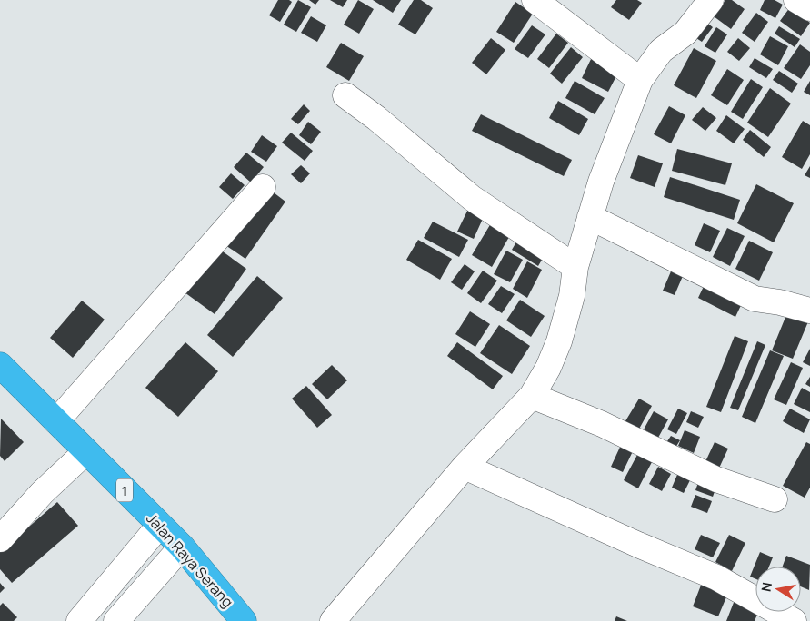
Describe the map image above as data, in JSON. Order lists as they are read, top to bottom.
{
  "streets": {
    "highway": ["1", "Jalan Raya Serang"]
  },
  "north": "left"
}
